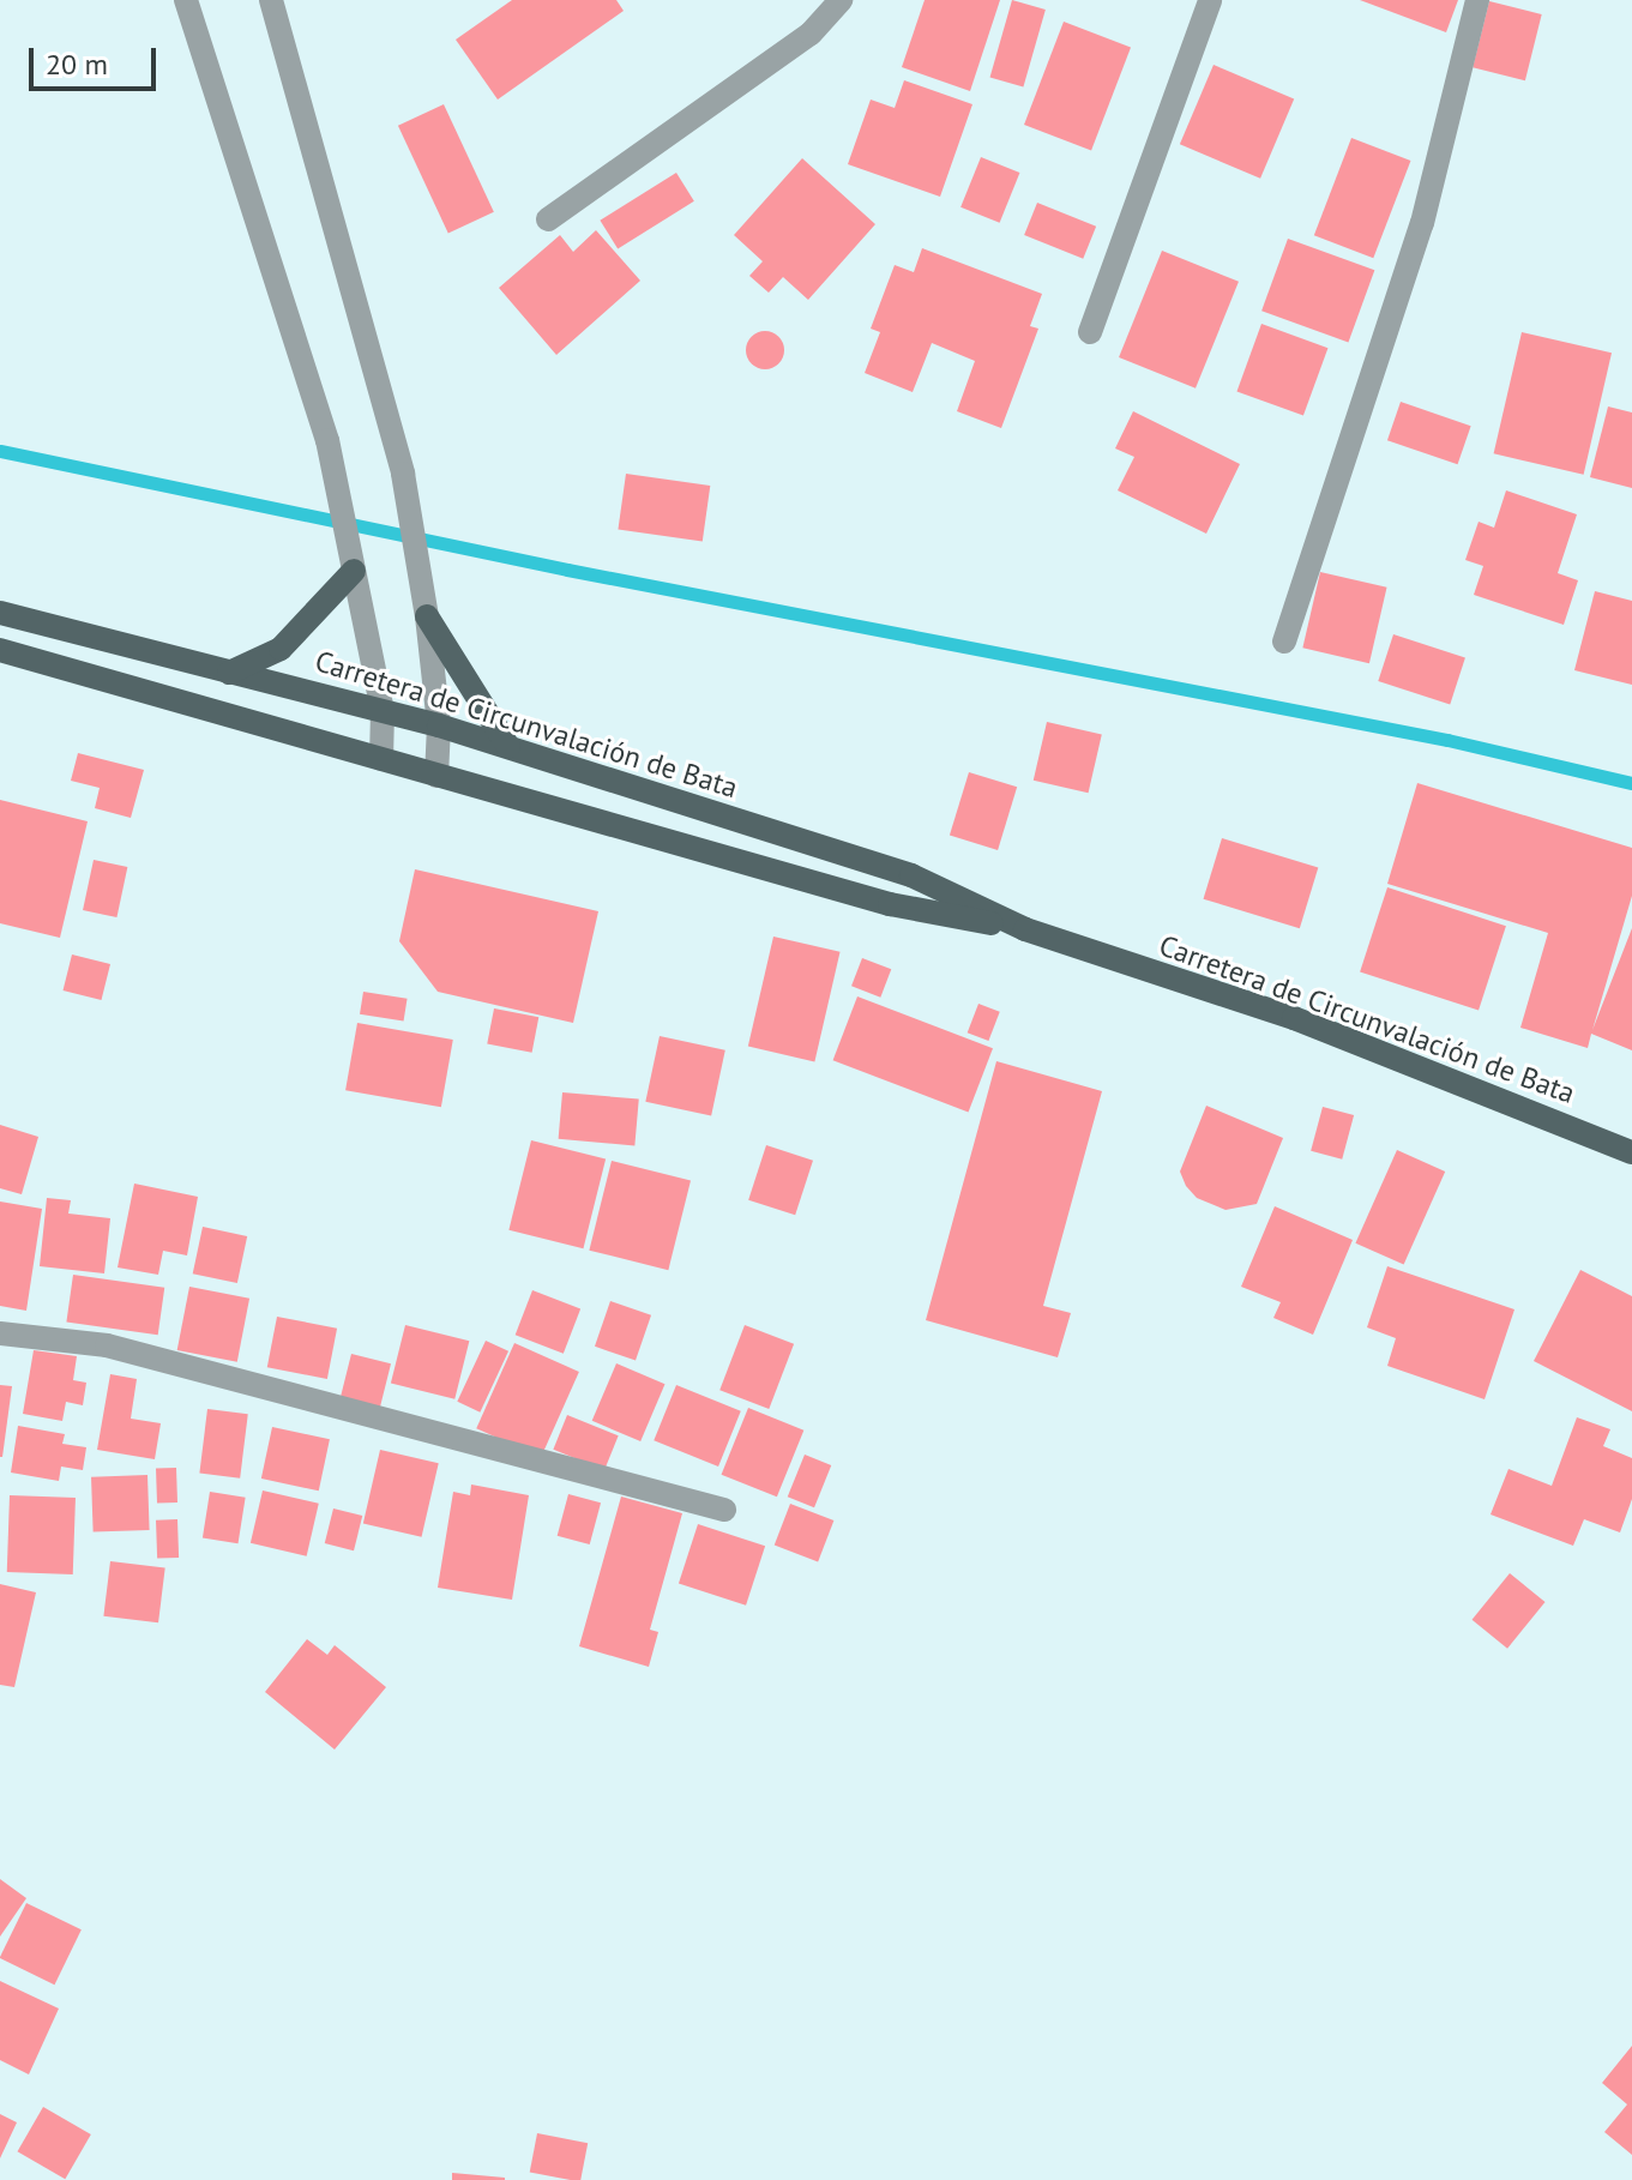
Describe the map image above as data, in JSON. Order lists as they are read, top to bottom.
{
  "streets": {
    "main road": ["Carretera de Circunvalación de Bata"]
  },
  "scale_bar": "20 m"
}
